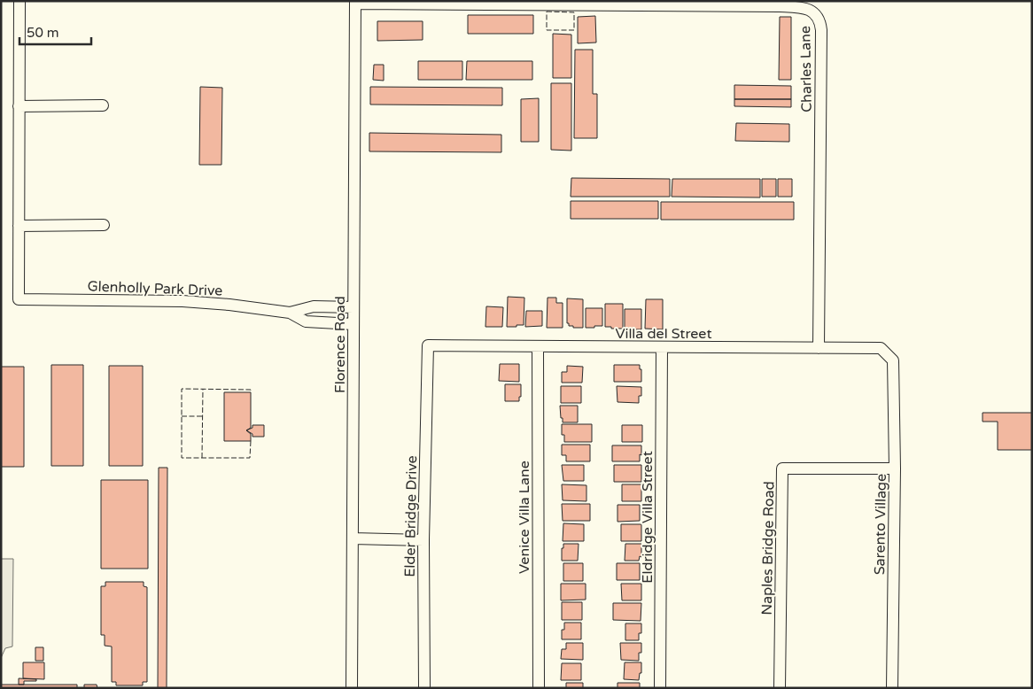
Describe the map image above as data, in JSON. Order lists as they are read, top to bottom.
{
  "streets": {
    "street": [
      "Charles Lane",
      "Glenholly Park Drive",
      "Villa del Street",
      "Florence Road",
      "Elder Bridge Drive",
      "Venice Villa Lane",
      "Eldridge Villa Street",
      "Sarento Village",
      "Naples Bridge Road"
    ]
  },
  "crossings": [
    ["Charles Lane", "Villa del Street"],
    ["Charles Lane", "Florence Road"],
    ["Glenholly Park Drive", "Florence Road"],
    ["Villa del Street", "Elder Bridge Drive"],
    ["Villa del Street", "Venice Villa Lane"],
    ["Villa del Street", "Eldridge Villa Street"],
    ["Villa del Street", "Sarento Village"],
    ["Sarento Village", "Naples Bridge Road"]
  ],
  "scale_bar": "50 m"
}
